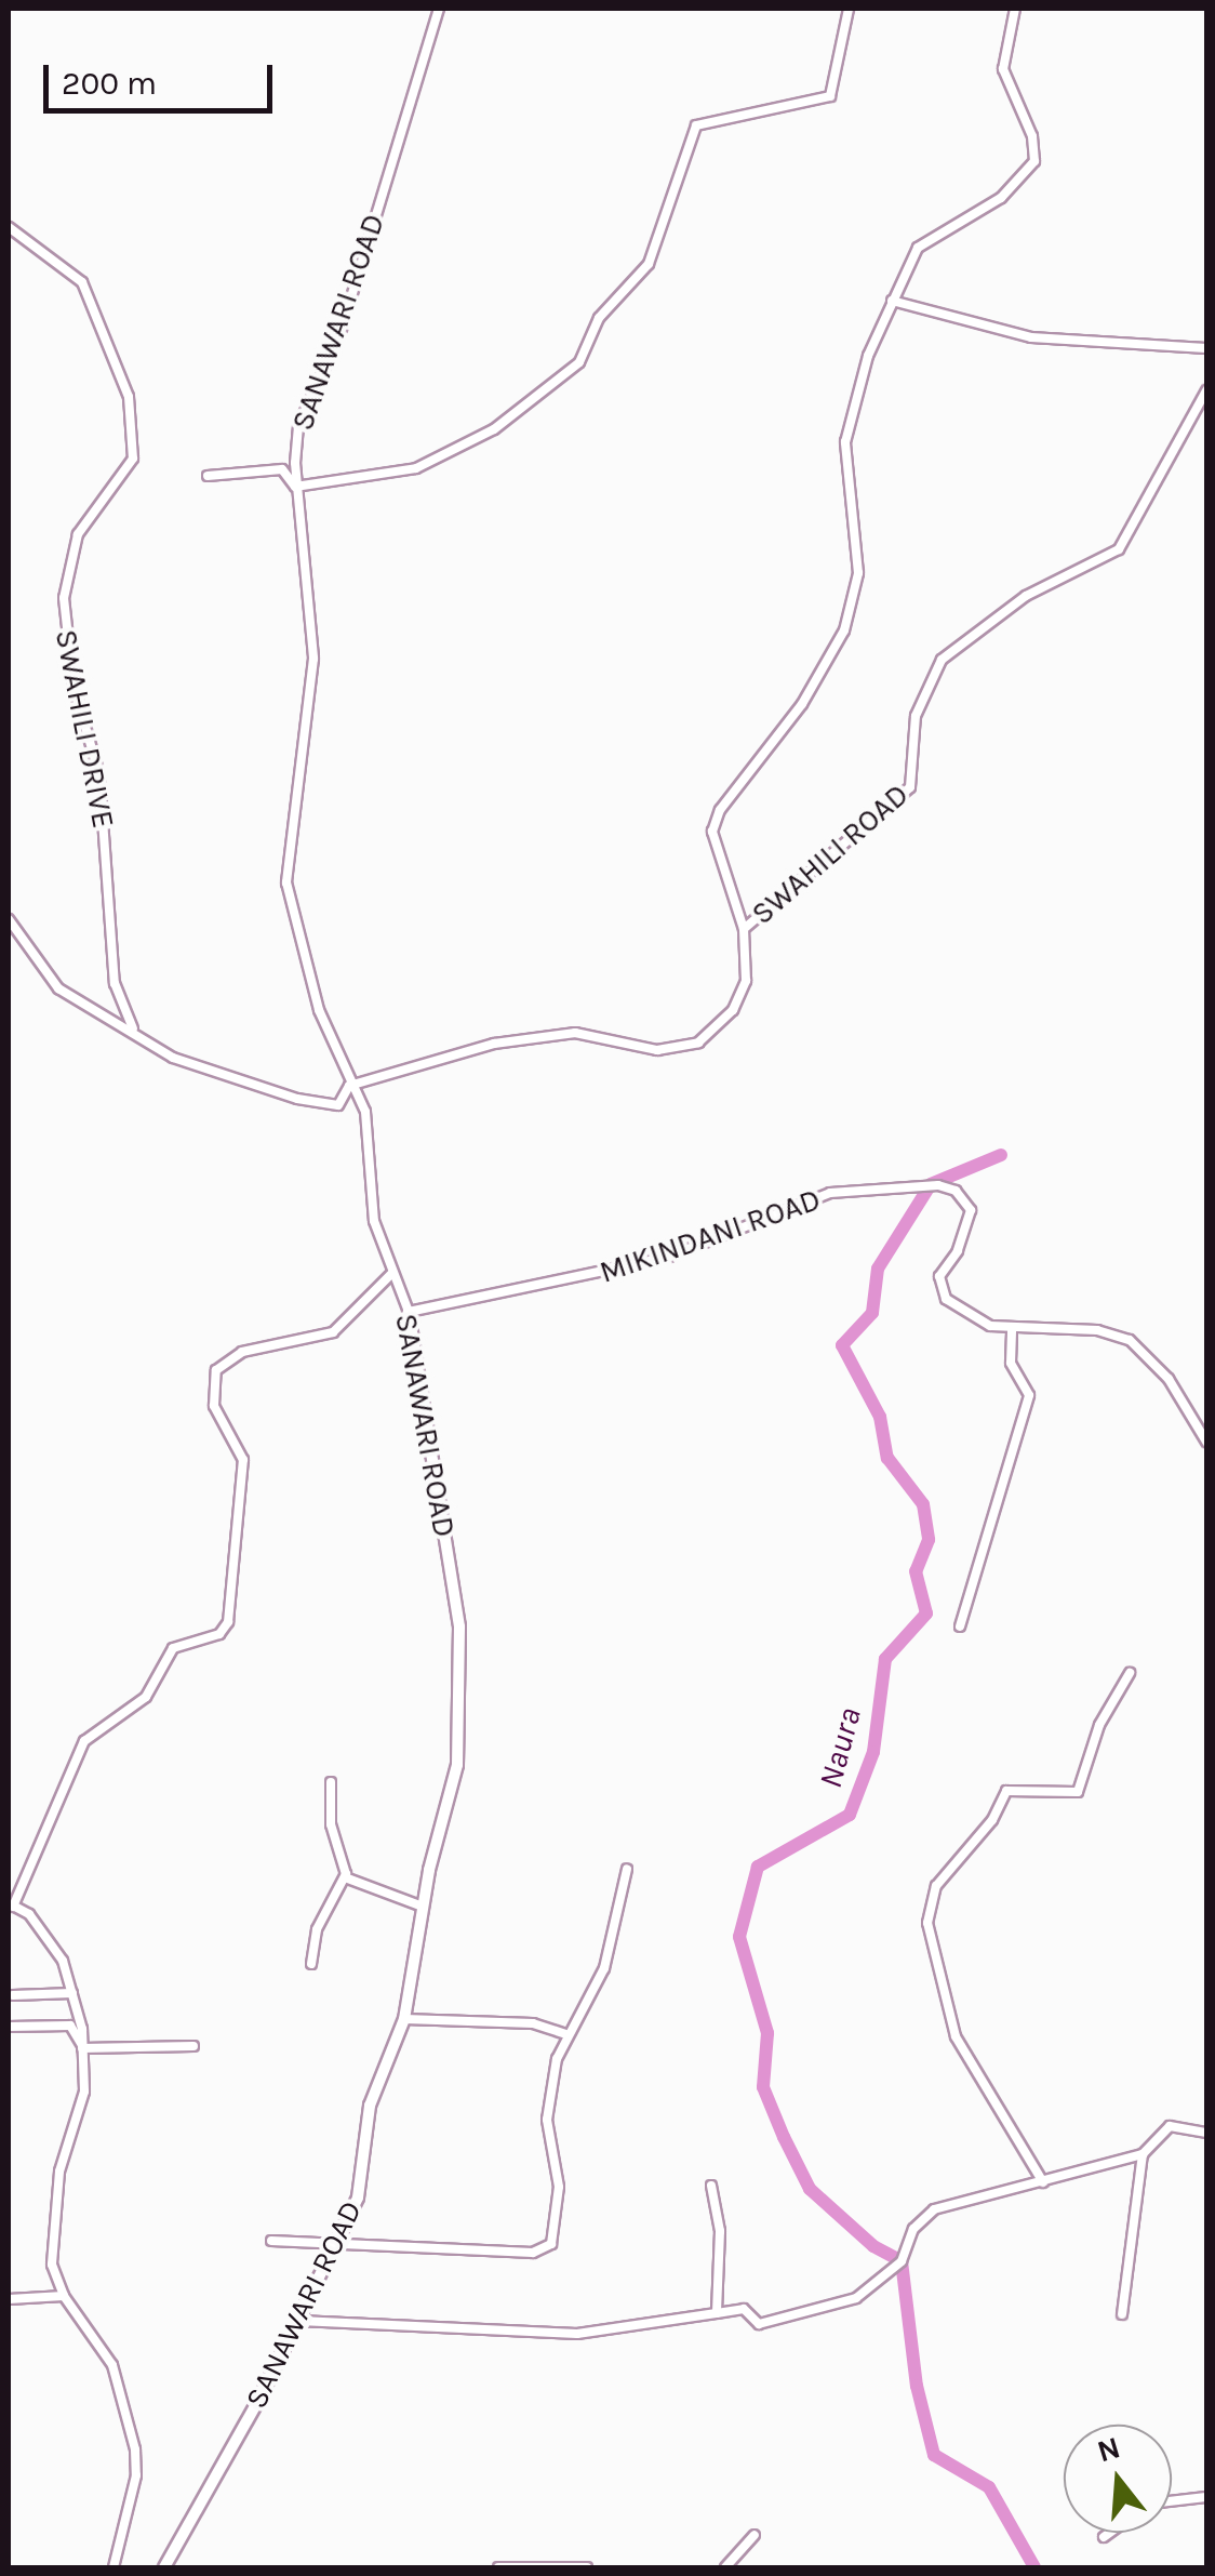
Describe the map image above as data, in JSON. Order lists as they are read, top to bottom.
{
  "streets": {
    "street": [
      "SANAWARI ROAD",
      "SWAHILI DRIVE",
      "SWAHILI ROAD",
      "MIKINDANI ROAD"
    ]
  },
  "crossings": [
    ["SANAWARI ROAD", "SWAHILI ROAD"],
    ["SANAWARI ROAD", "MIKINDANI ROAD"],
    ["SWAHILI DRIVE", "SWAHILI ROAD"]
  ],
  "water": ["Naura"],
  "scale_bar": "200 m",
  "north": "top"
}
